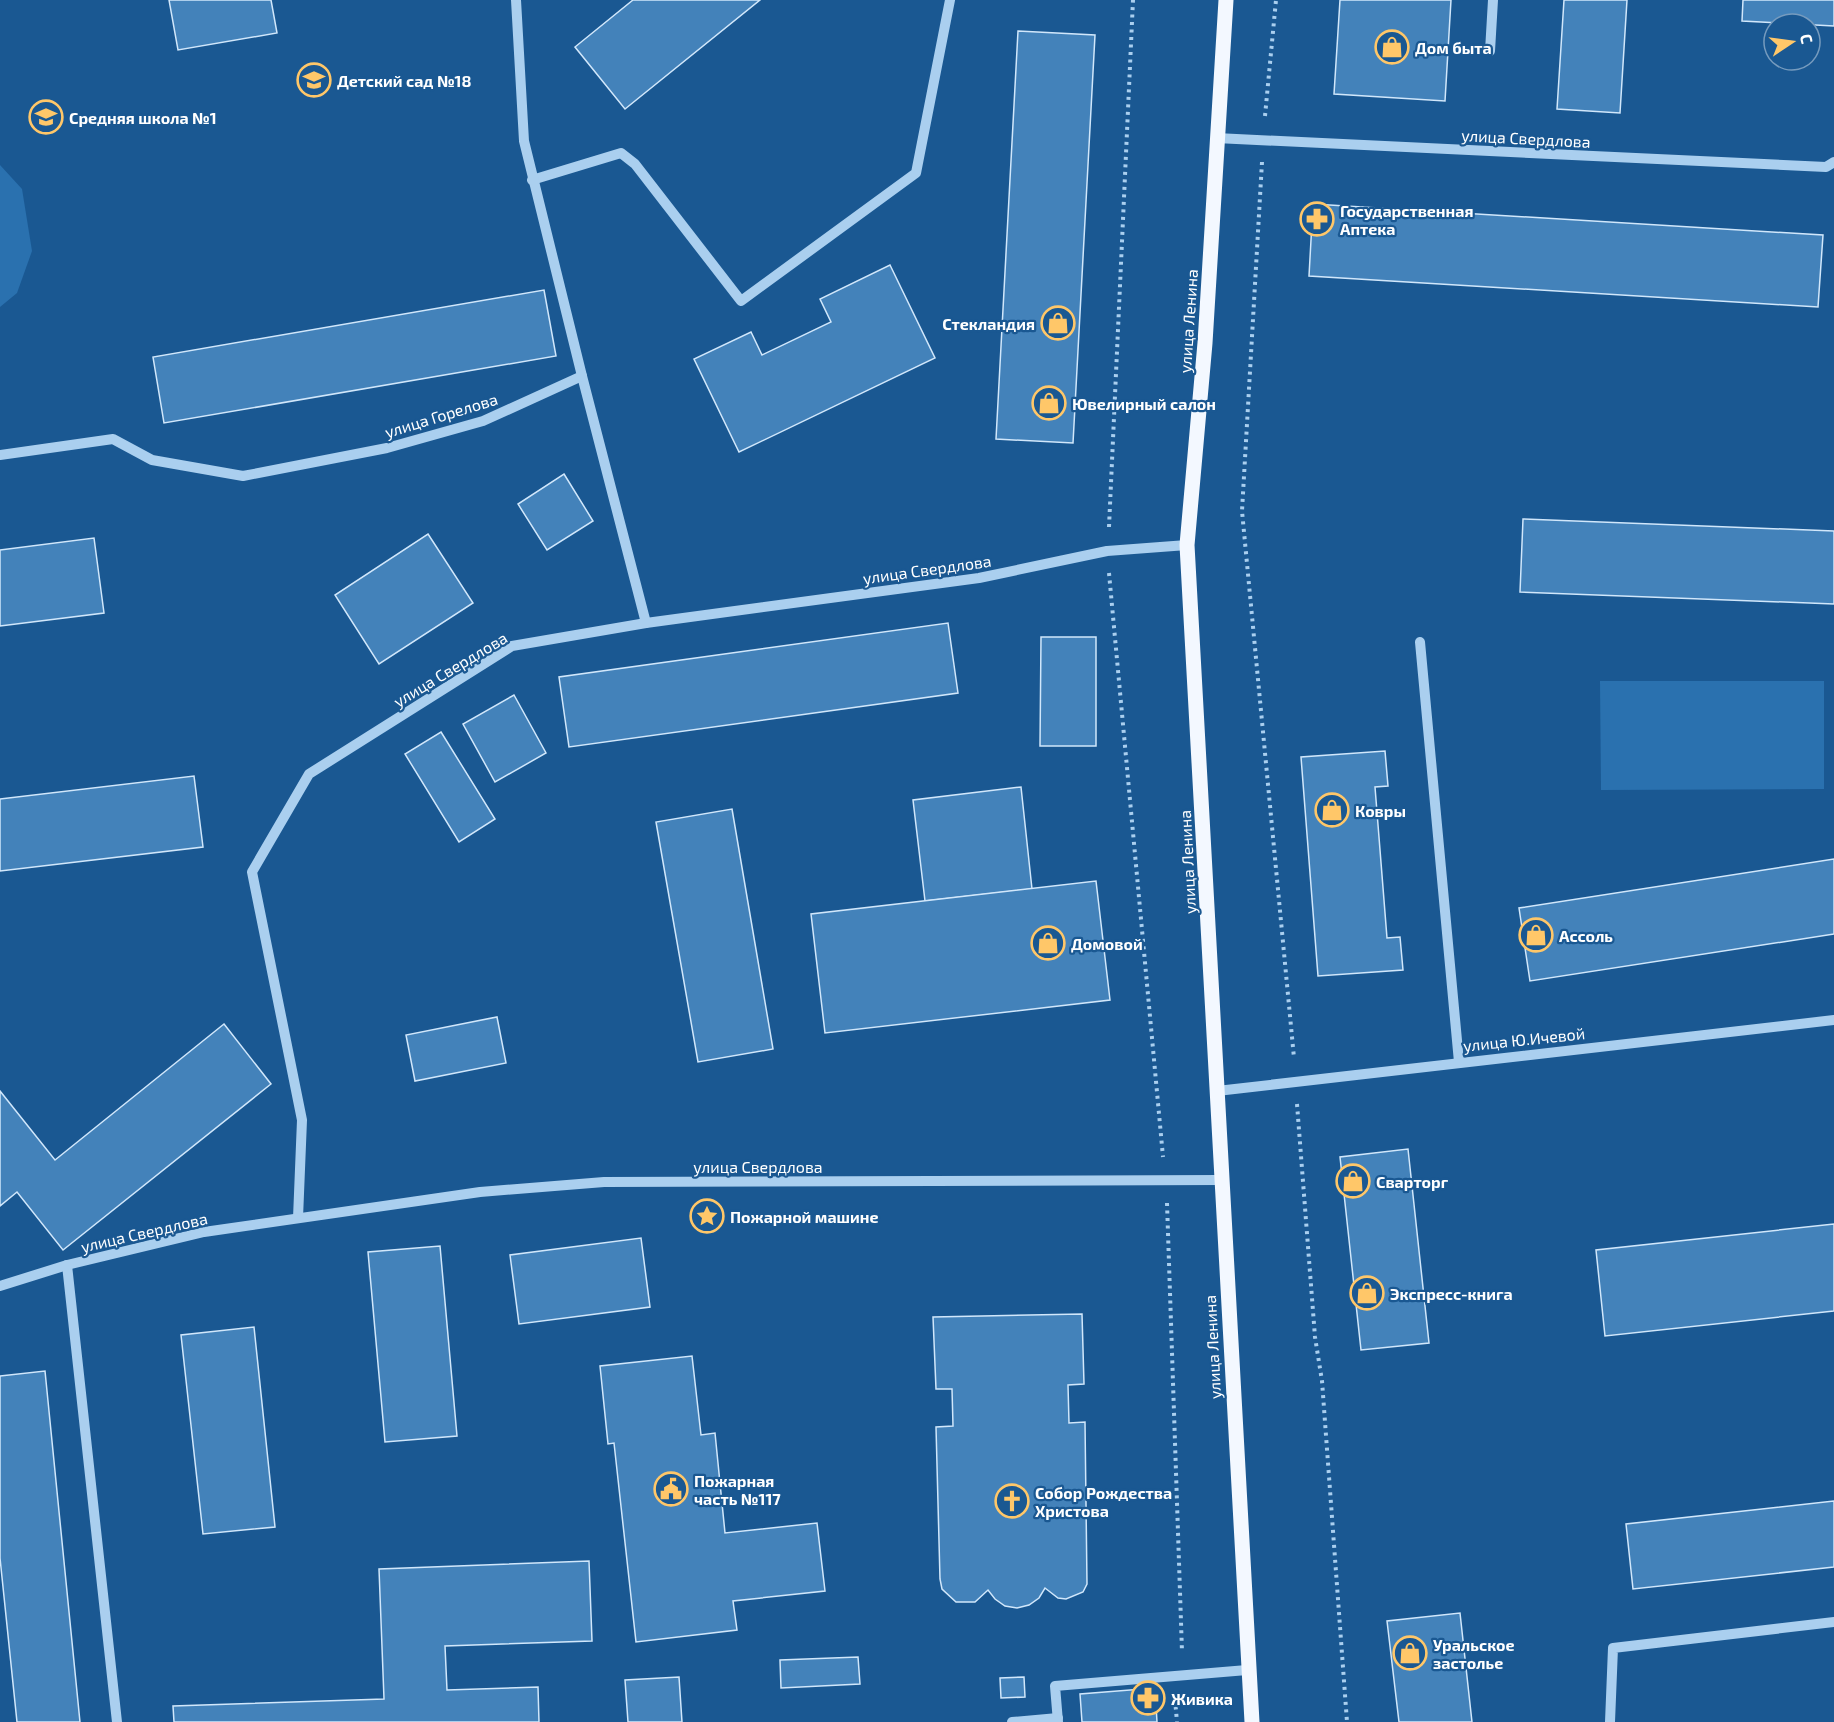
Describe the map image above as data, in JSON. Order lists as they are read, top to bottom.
{
  "streets": {
    "main road": ["улица Ленина"],
    "street": ["улица Свердлова", "улица Горелова", "улица Ю.Ичевой"]
  },
  "crossings": [
    ["улица Свердлова", "улица Ленина"],
    ["улица Ленина", "улица Ю.Ичевой"]
  ],
  "places": {
    "shop": [
      "Дом быта",
      "Стекландия",
      "Ювелирный салон",
      "Ковры",
      "Ассоль",
      "Домовой",
      "Сварторг",
      "Экспресс-книга",
      "Уральское застолье"
    ],
    "school or university": ["Детский сад №18", "Средняя школа №1"],
    "pharmacy": ["Государственная Аптека", "Живика"],
    "place": ["Пожарной машине"],
    "public building": ["Пожарная часть №117"],
    "church": ["Собор Рождества Христова"]
  },
  "north": "right"
}
